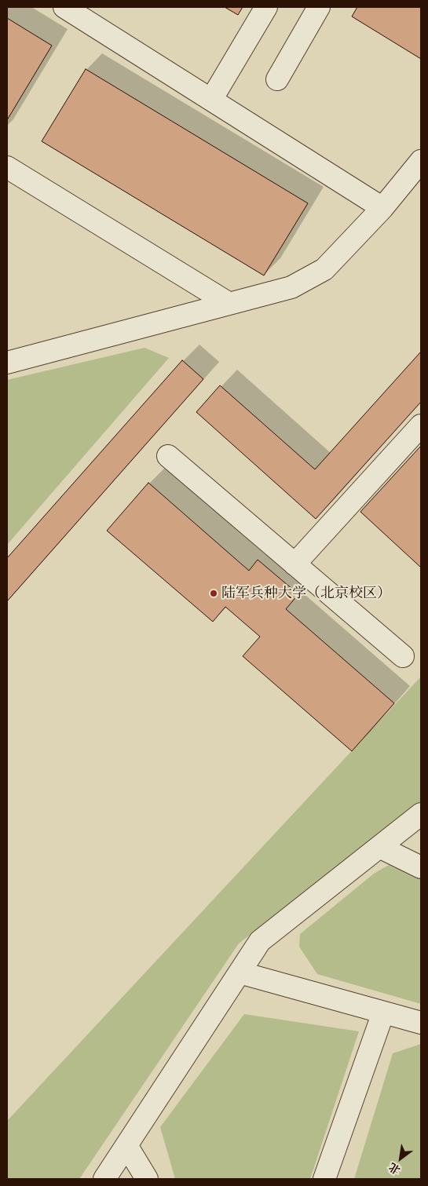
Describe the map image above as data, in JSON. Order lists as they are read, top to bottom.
{
  "places": ["陆军兵种大学（北京校区）"],
  "north": "bottom left"
}
